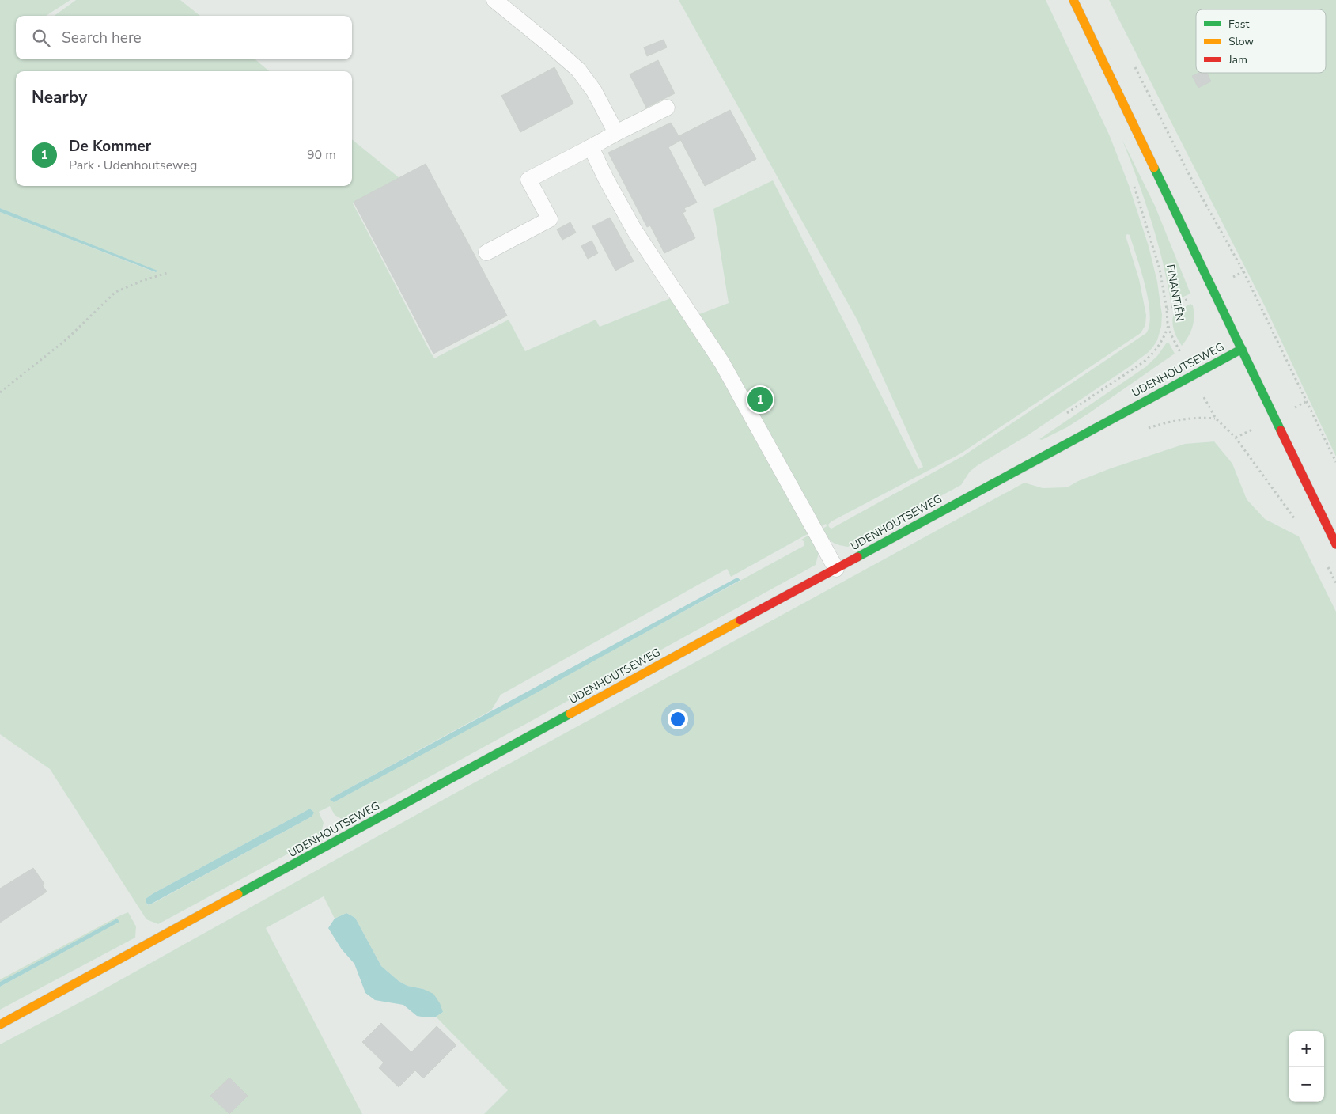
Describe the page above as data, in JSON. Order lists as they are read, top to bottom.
{
  "streets": {
    "street": ["UDENHOUTSEWEG"],
    "path": ["FINANTIËN"]
  },
  "crossings": [
    ["FINANTIËN", "UDENHOUTSEWEG"]
  ],
  "legend": ["Fast", "Slow", "Jam"],
  "page": {
    "search": "Search here",
    "heading": "Nearby",
    "list": [
      {
        "mark": "1",
        "name": "De Kommer",
        "note": "Park · Udenhoutseweg",
        "value": "90 m"
      }
    ],
    "pins": "1",
    "map_buttons": ["+", "−"]
  }
}
